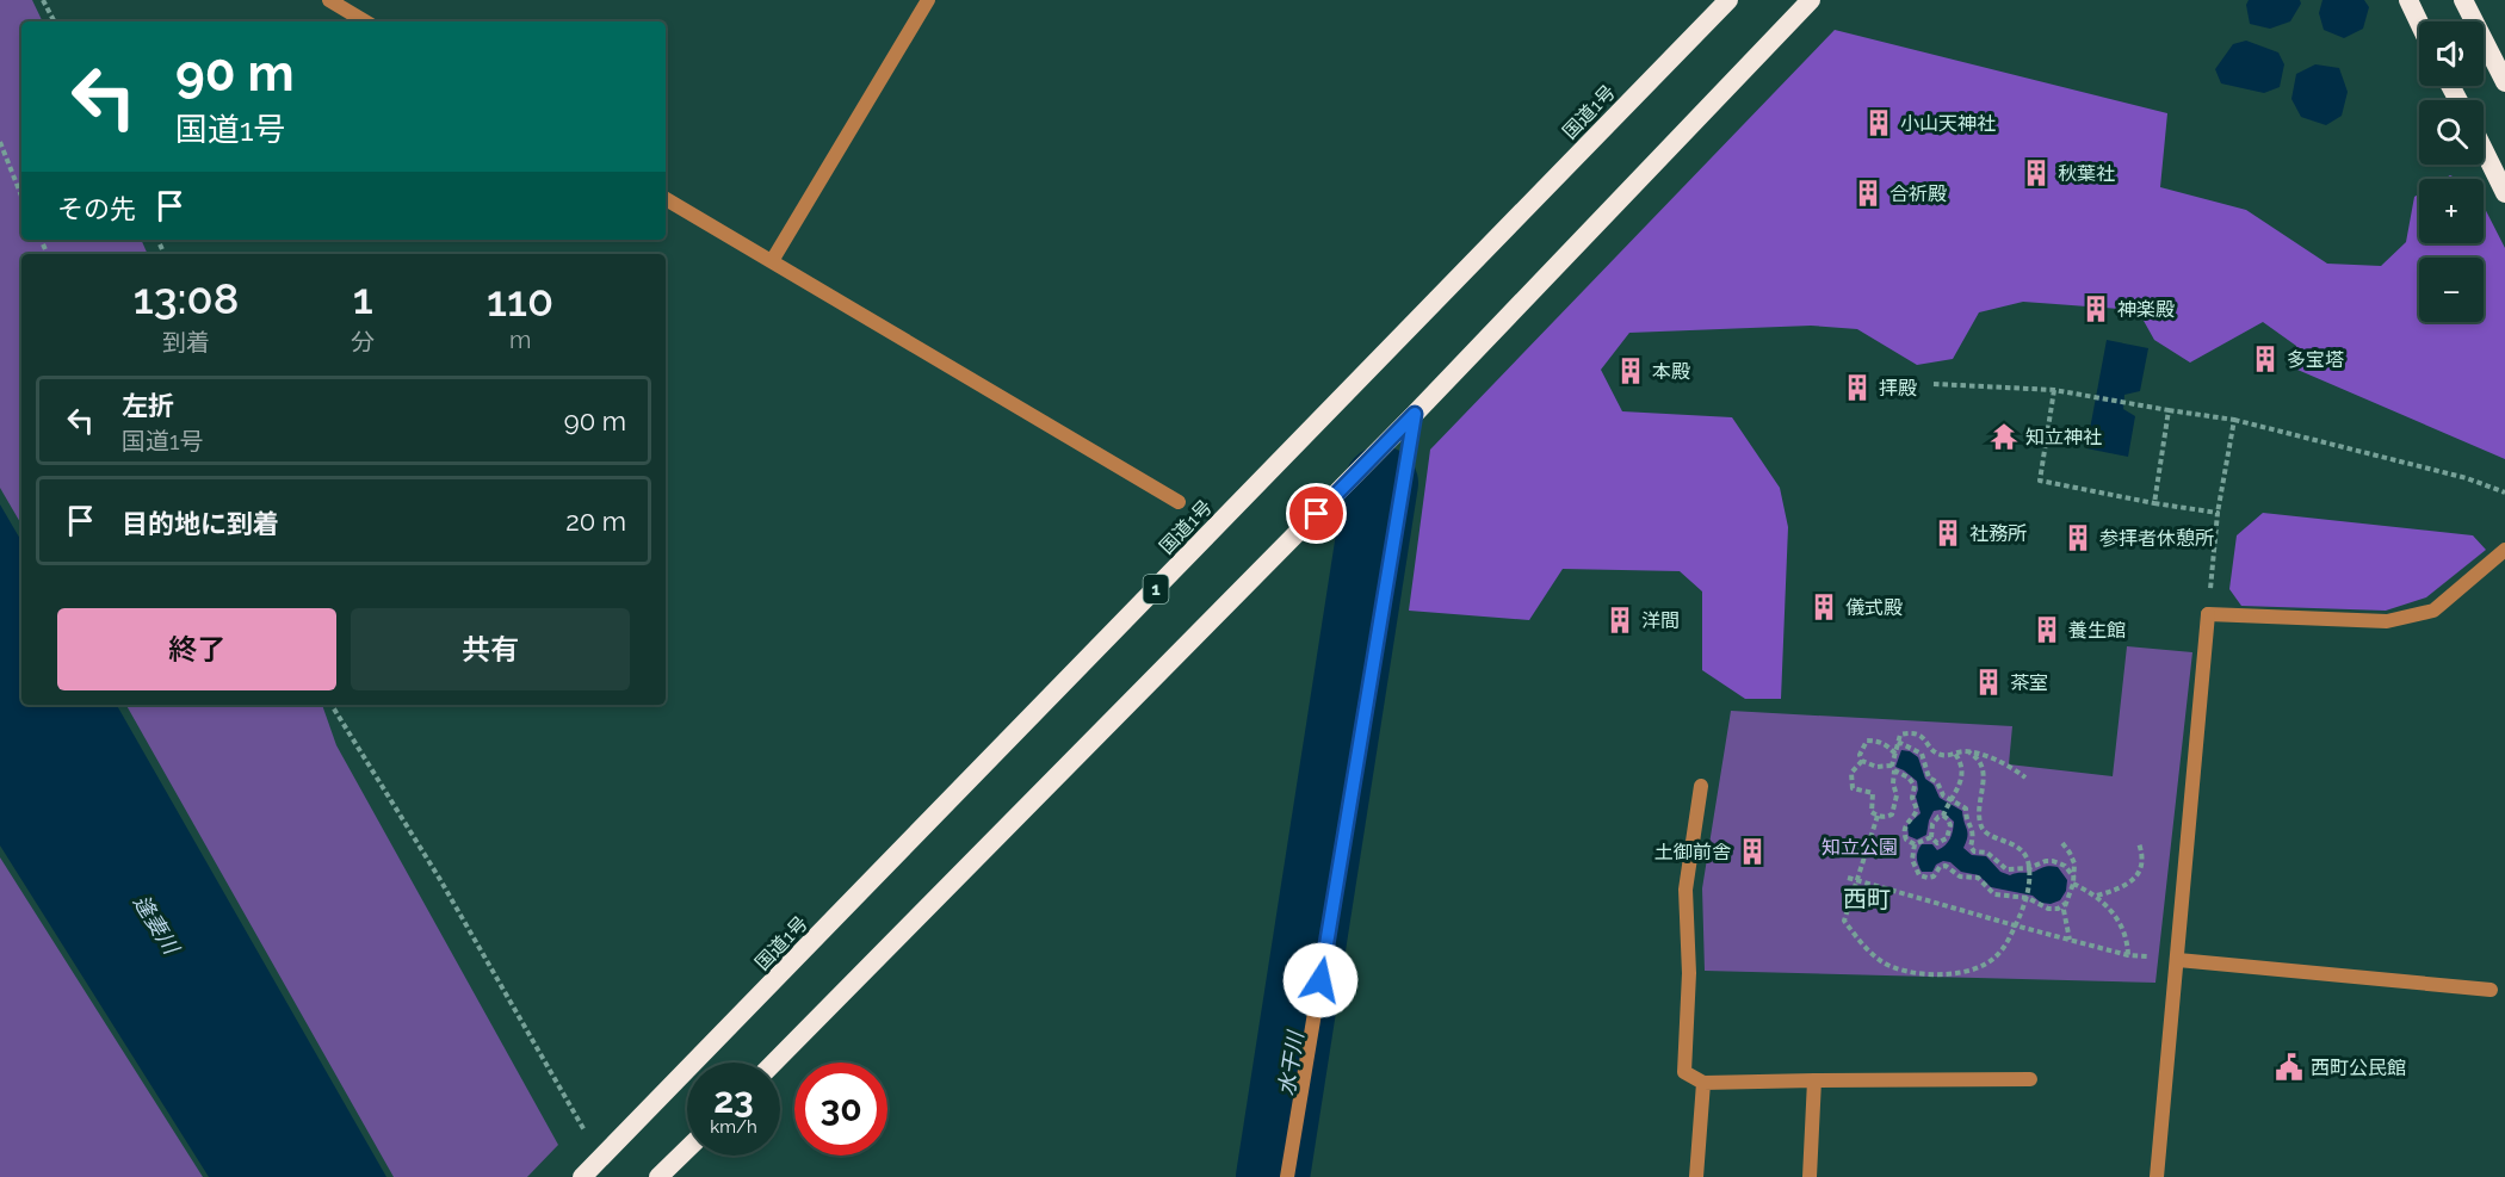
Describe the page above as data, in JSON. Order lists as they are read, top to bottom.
{
  "streets": {
    "highway": ["国道1号", "1"]
  },
  "districts": ["西町"],
  "water": ["逢妻川", "水干川"],
  "parks": ["知立公園"],
  "places": {
    "building": [
      "小山天神社",
      "秋葉社",
      "合祈殿",
      "神楽殿",
      "多宝塔",
      "本殿",
      "拝殿",
      "社務所",
      "参拝者休憩所",
      "儀式殿",
      "洋間",
      "養生館",
      "茶室",
      "土御前舎"
    ],
    "temple": ["知立神社"],
    "public building": ["西町公民館"]
  },
  "page": {
    "map_buttons": ["+", "−"],
    "turn": ["90 m", "国道1号"],
    "then": "その先",
    "eta": [
      "13:08",
      "到着",
      "1",
      "分",
      "110",
      "m"
    ],
    "list": [
      {
        "name": "左折",
        "note": "国道1号",
        "value": "90 m"
      },
      {
        "name": "目的地に到着",
        "value": "20 m"
      }
    ],
    "buttons": ["終了", "共有"],
    "speed": "23 km/h",
    "limit": "30"
  }
}
